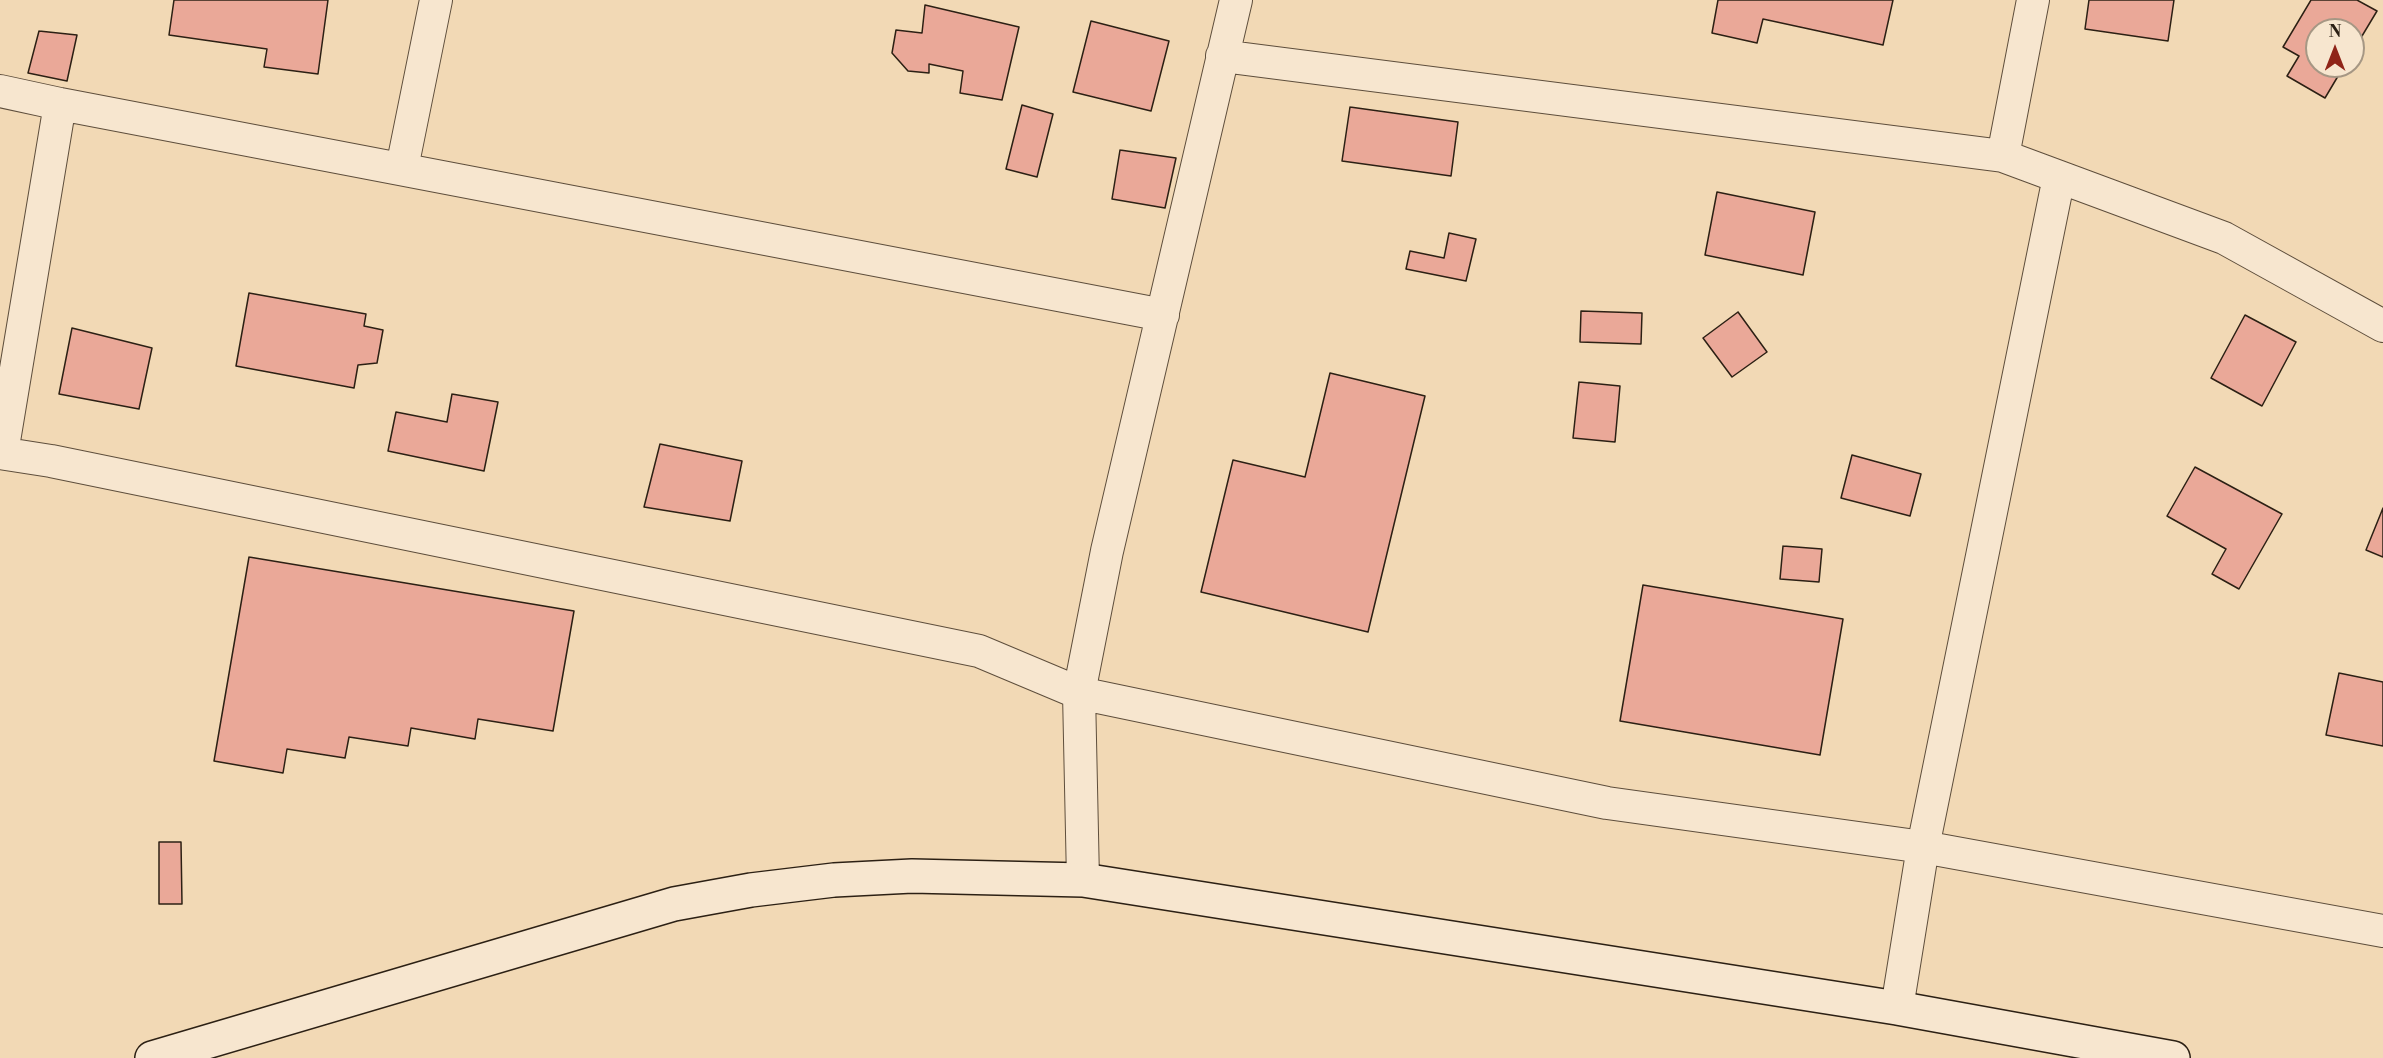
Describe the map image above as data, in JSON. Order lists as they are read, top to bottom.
{
  "north": "top"
}
